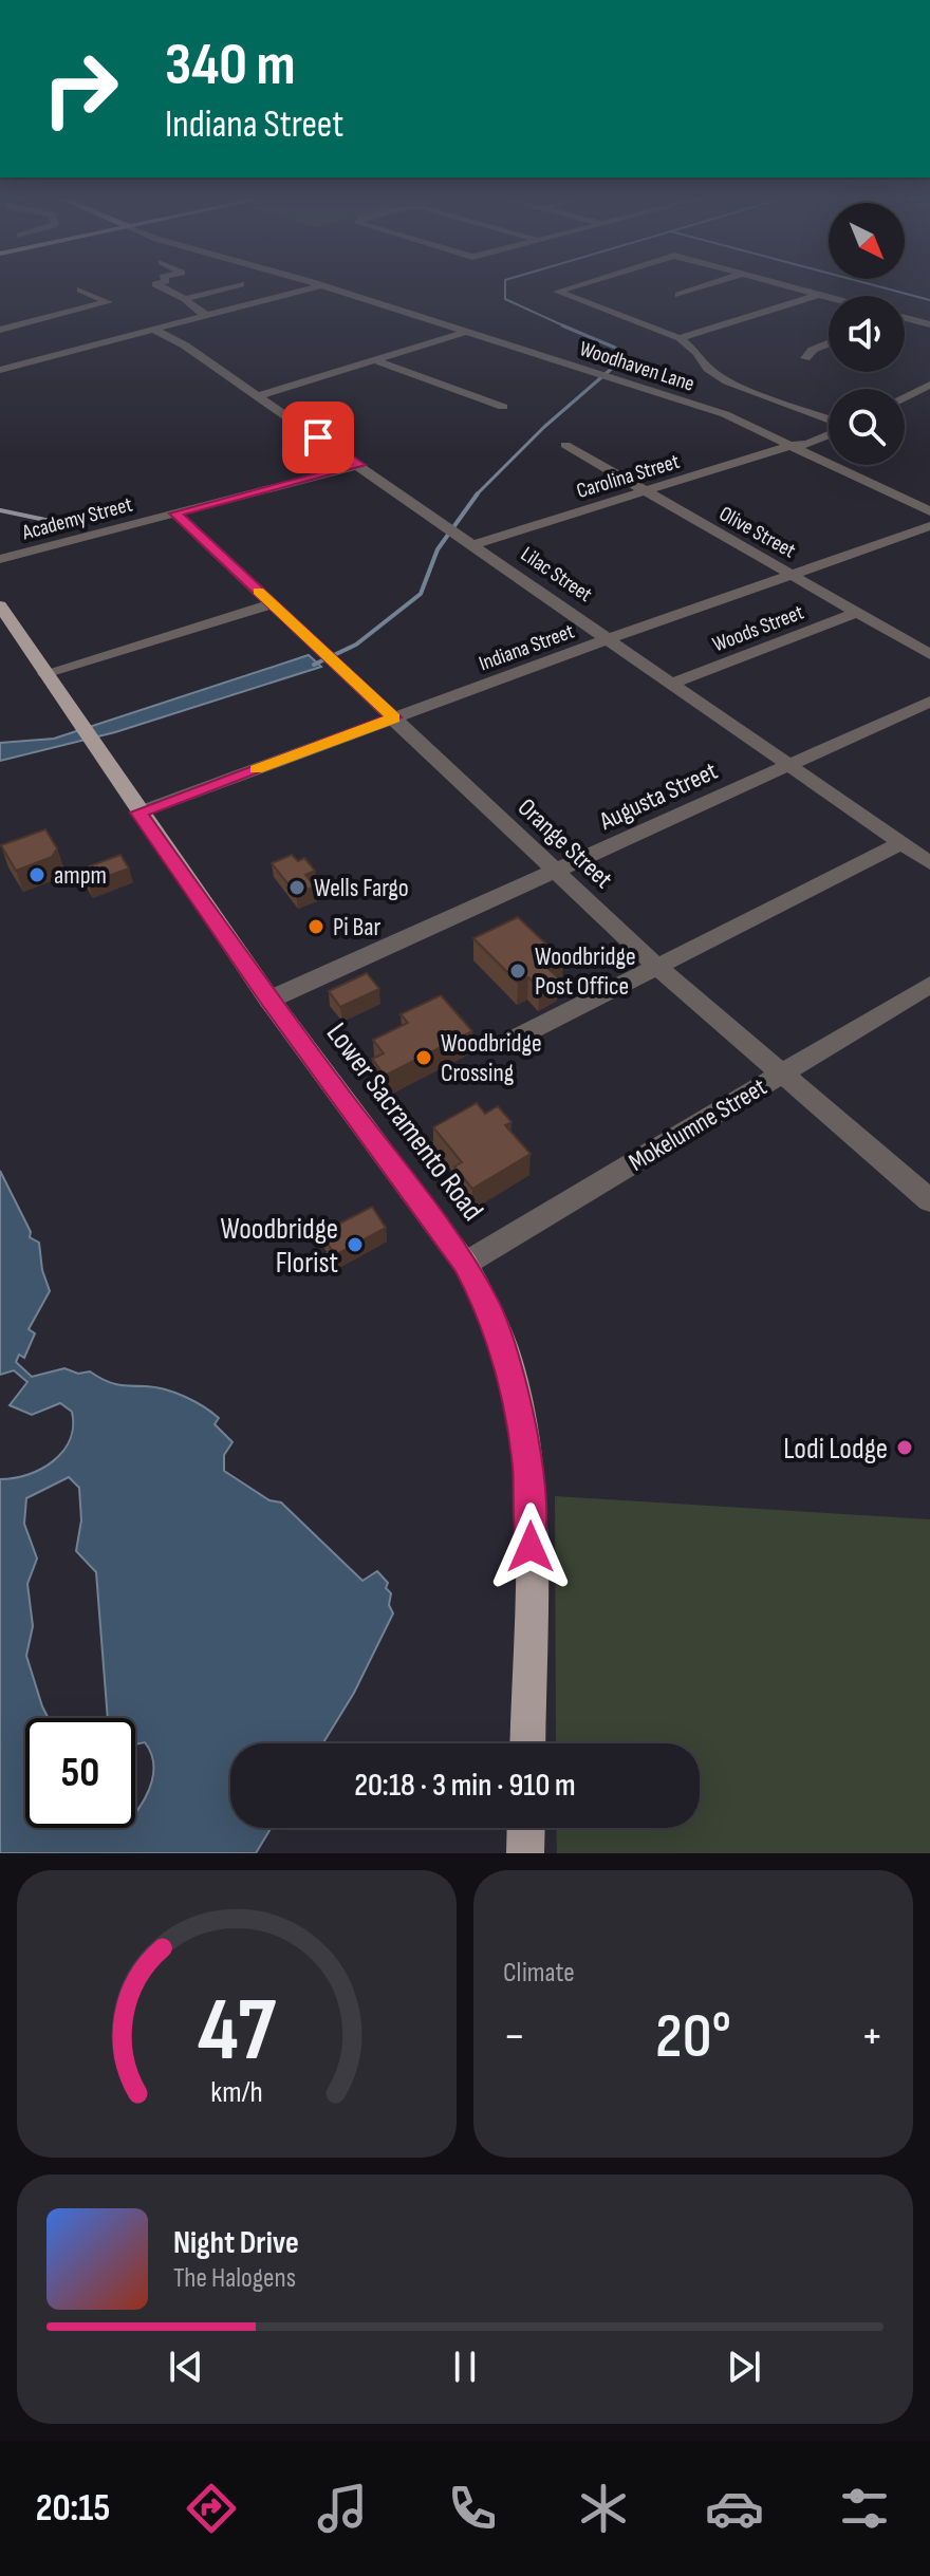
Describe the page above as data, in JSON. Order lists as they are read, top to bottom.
{
  "streets": {
    "main road": ["Lower Sacramento Road"],
    "street": [
      "Woodhaven Lane",
      "Carolina Street",
      "Academy Street",
      "Olive Street",
      "Lilac Street",
      "Woods Street",
      "Indiana Street",
      "Augusta Street",
      "Orange Street",
      "Mokelumne Street"
    ]
  },
  "crossings": [
    ["Woodhaven Lane", "Carolina Street"],
    ["Carolina Street", "Olive Street"],
    ["Carolina Street", "Lilac Street"],
    ["Academy Street", "Lilac Street"],
    ["Academy Street", "Orange Street"],
    ["Olive Street", "Woods Street"],
    ["Olive Street", "Indiana Street"],
    ["Lilac Street", "Woods Street"],
    ["Lilac Street", "Indiana Street"],
    ["Lilac Street", "Augusta Street"],
    ["Indiana Street", "Orange Street"],
    ["Indiana Street", "Lower Sacramento Road"],
    ["Augusta Street", "Orange Street"],
    ["Augusta Street", "Lower Sacramento Road"],
    ["Orange Street", "Mokelumne Street"],
    ["Lower Sacramento Road", "Mokelumne Street"]
  ],
  "places": [
    "ampm",
    "Wells Fargo",
    "Pi Bar",
    "Woodbridge Post Office",
    "Woodbridge Crossing",
    "Woodbridge Florist",
    "Lodi Lodge"
  ],
  "north": "bottom right",
  "page": {
    "turn": ["340 m", "Indiana Street"],
    "limit": "50",
    "trip": "20:18 · 3 min · 910 m",
    "tile": "Climate",
    "heat": ["−", "20°", "+"],
    "song": ["Night Drive", "The Halogens"],
    "tabs": "20:15",
    "gauge": ["47", "km/h"]
  }
}
